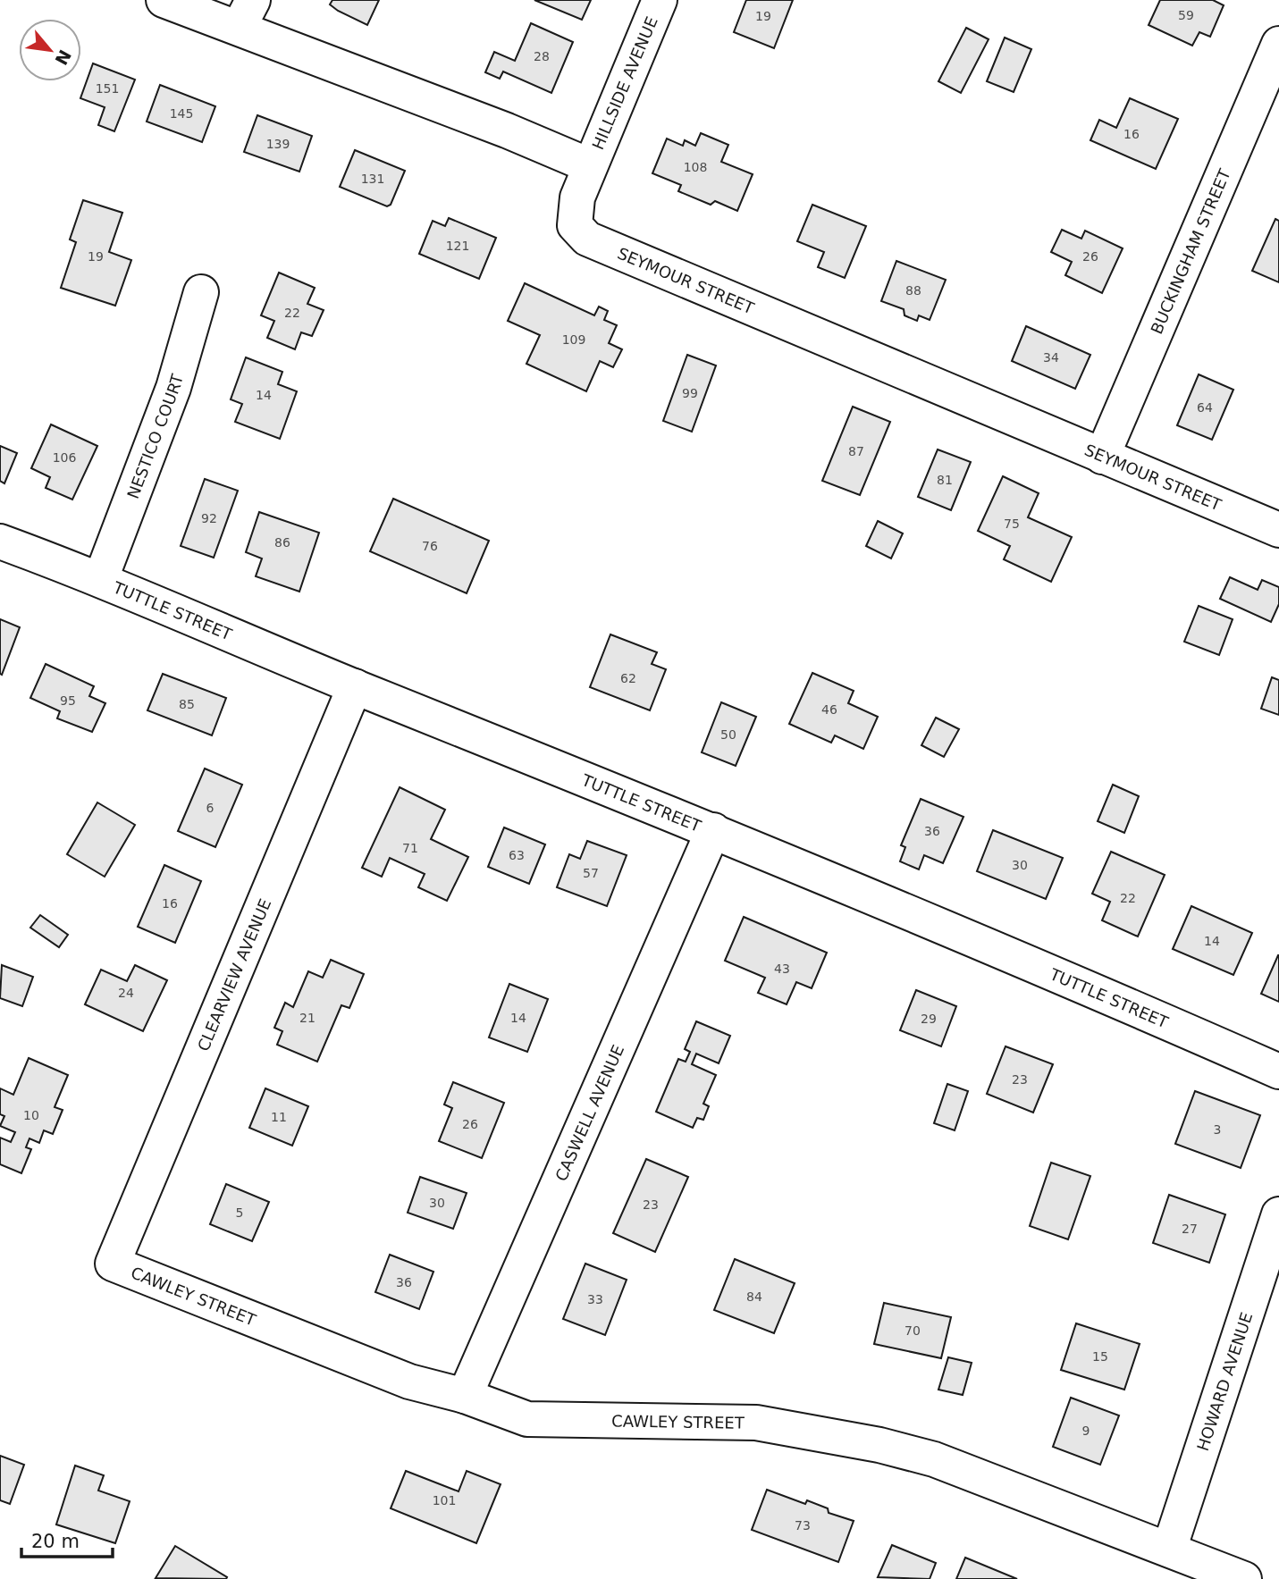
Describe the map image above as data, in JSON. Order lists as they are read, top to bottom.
{
  "streets": {
    "street": [
      "HILLSIDE AVENUE",
      "BUCKINGHAM STREET",
      "SEYMOUR STREET",
      "NESTICO COURT",
      "TUTTLE STREET",
      "CLEARVIEW AVENUE",
      "CASWELL AVENUE",
      "CAWLEY STREET",
      "HOWARD AVENUE"
    ]
  },
  "crossings": [
    ["HILLSIDE AVENUE", "SEYMOUR STREET"],
    ["BUCKINGHAM STREET", "SEYMOUR STREET"],
    ["NESTICO COURT", "TUTTLE STREET"],
    ["TUTTLE STREET", "CLEARVIEW AVENUE"],
    ["TUTTLE STREET", "CASWELL AVENUE"],
    ["CLEARVIEW AVENUE", "CAWLEY STREET"],
    ["CASWELL AVENUE", "CAWLEY STREET"],
    ["CAWLEY STREET", "HOWARD AVENUE"]
  ],
  "house_numbers": [
    "59",
    "19",
    "28",
    "151",
    "145",
    "16",
    "139",
    "108",
    "131",
    "121",
    "19",
    "26",
    "88",
    "22",
    "109",
    "34",
    "99",
    "14",
    "64",
    "87",
    "106",
    "81",
    "92",
    "75",
    "86",
    "76",
    "62",
    "95",
    "85",
    "46",
    "50",
    "6",
    "36",
    "71",
    "63",
    "30",
    "57",
    "22",
    "16",
    "14",
    "43",
    "24",
    "21",
    "14",
    "29",
    "23",
    "10",
    "11",
    "26",
    "3",
    "30",
    "23",
    "5",
    "27",
    "36",
    "84",
    "33",
    "70",
    "15",
    "9",
    "101",
    "73"
  ],
  "scale_bar": "20 m",
  "north": "bottom right"
}
